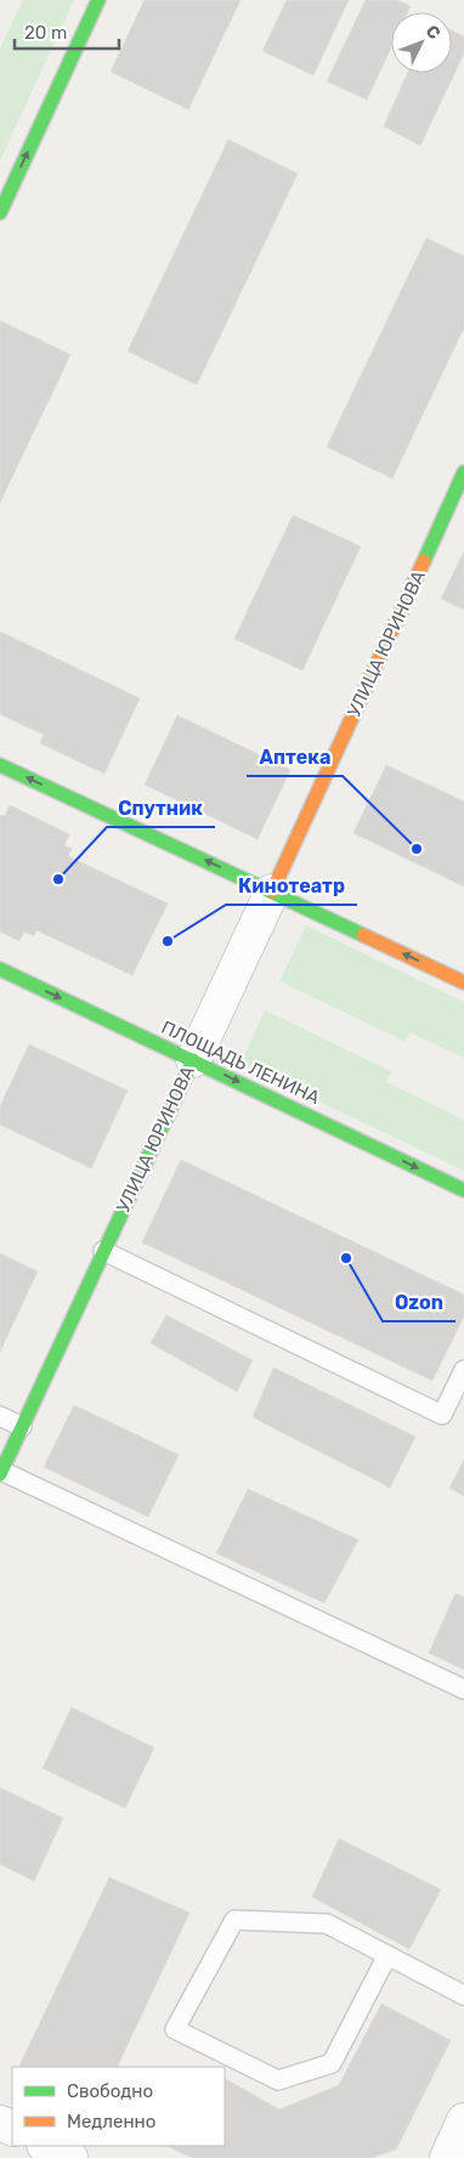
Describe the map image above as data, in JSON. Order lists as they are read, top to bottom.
{
  "streets": {
    "street": ["УЛИЦА ЮРИНОВА", "ПЛОЩАДЬ ЛЕНИНА"]
  },
  "crossings": [
    ["УЛИЦА ЮРИНОВА", "ПЛОЩАДЬ ЛЕНИНА"]
  ],
  "one_way": ["ПЛОЩАДЬ ЛЕНИНА"],
  "places": [
    "Аптека",
    "Спутник",
    "Кинотеатр",
    "Ozon"
  ],
  "legend": ["Свободно", "Медленно"],
  "scale_bar": "20 m",
  "north": "top right"
}
